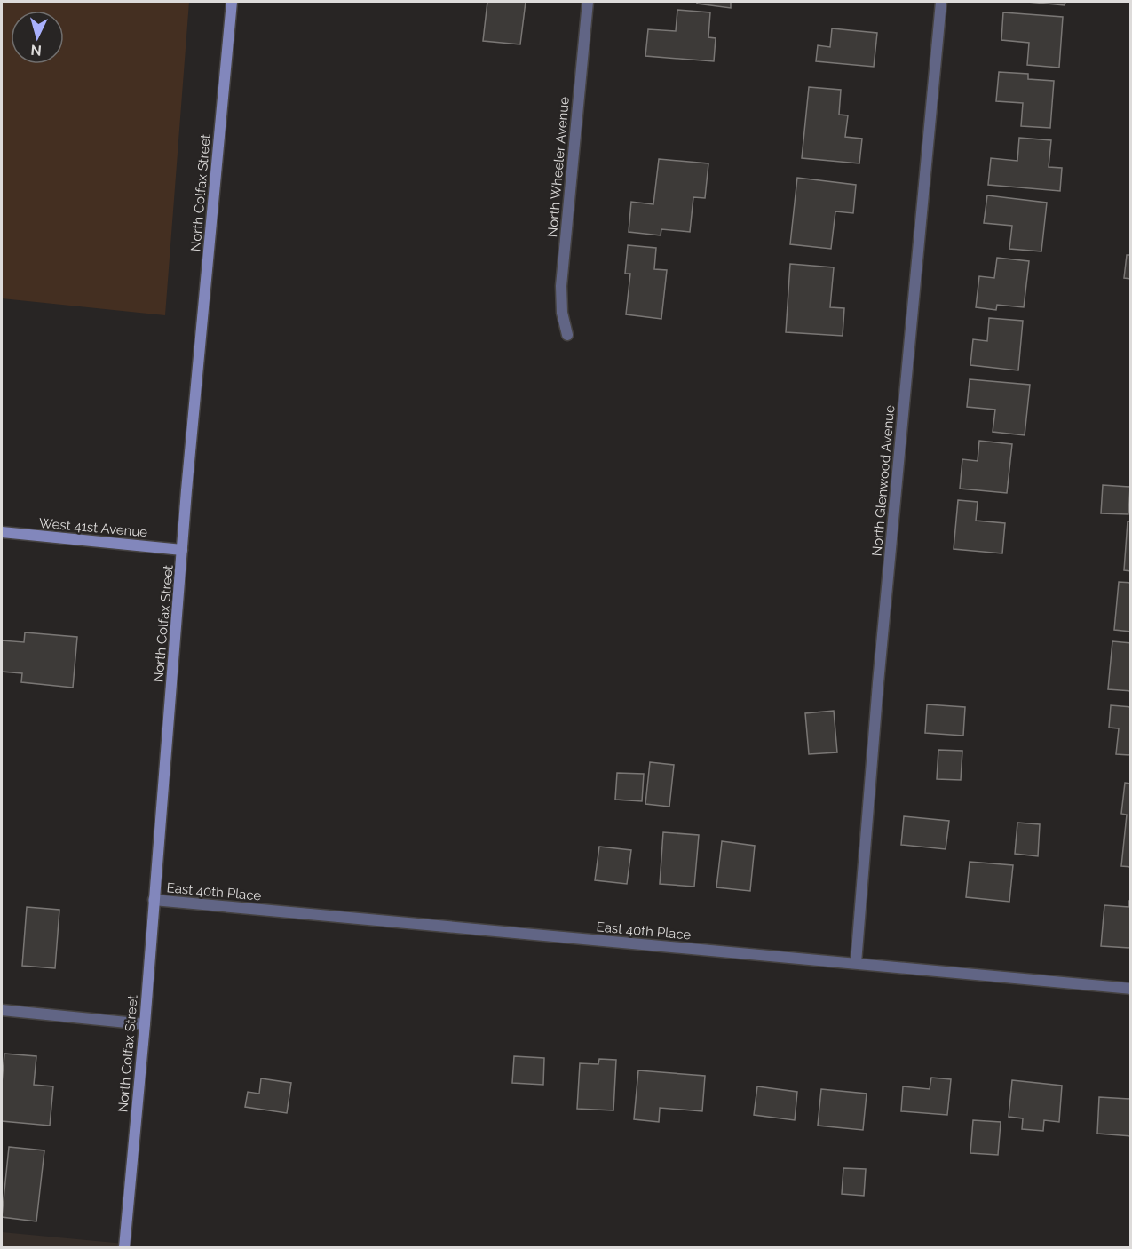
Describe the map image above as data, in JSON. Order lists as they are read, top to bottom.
{
  "streets": {
    "street": [
      "North Wheeler Avenue",
      "North Colfax Street",
      "North Glenwood Avenue",
      "West 41st Avenue",
      "East 40th Place"
    ]
  },
  "crossings": [
    ["North Colfax Street", "West 41st Avenue"],
    ["North Colfax Street", "East 40th Place"],
    ["North Glenwood Avenue", "East 40th Place"]
  ],
  "north": "bottom"
}
